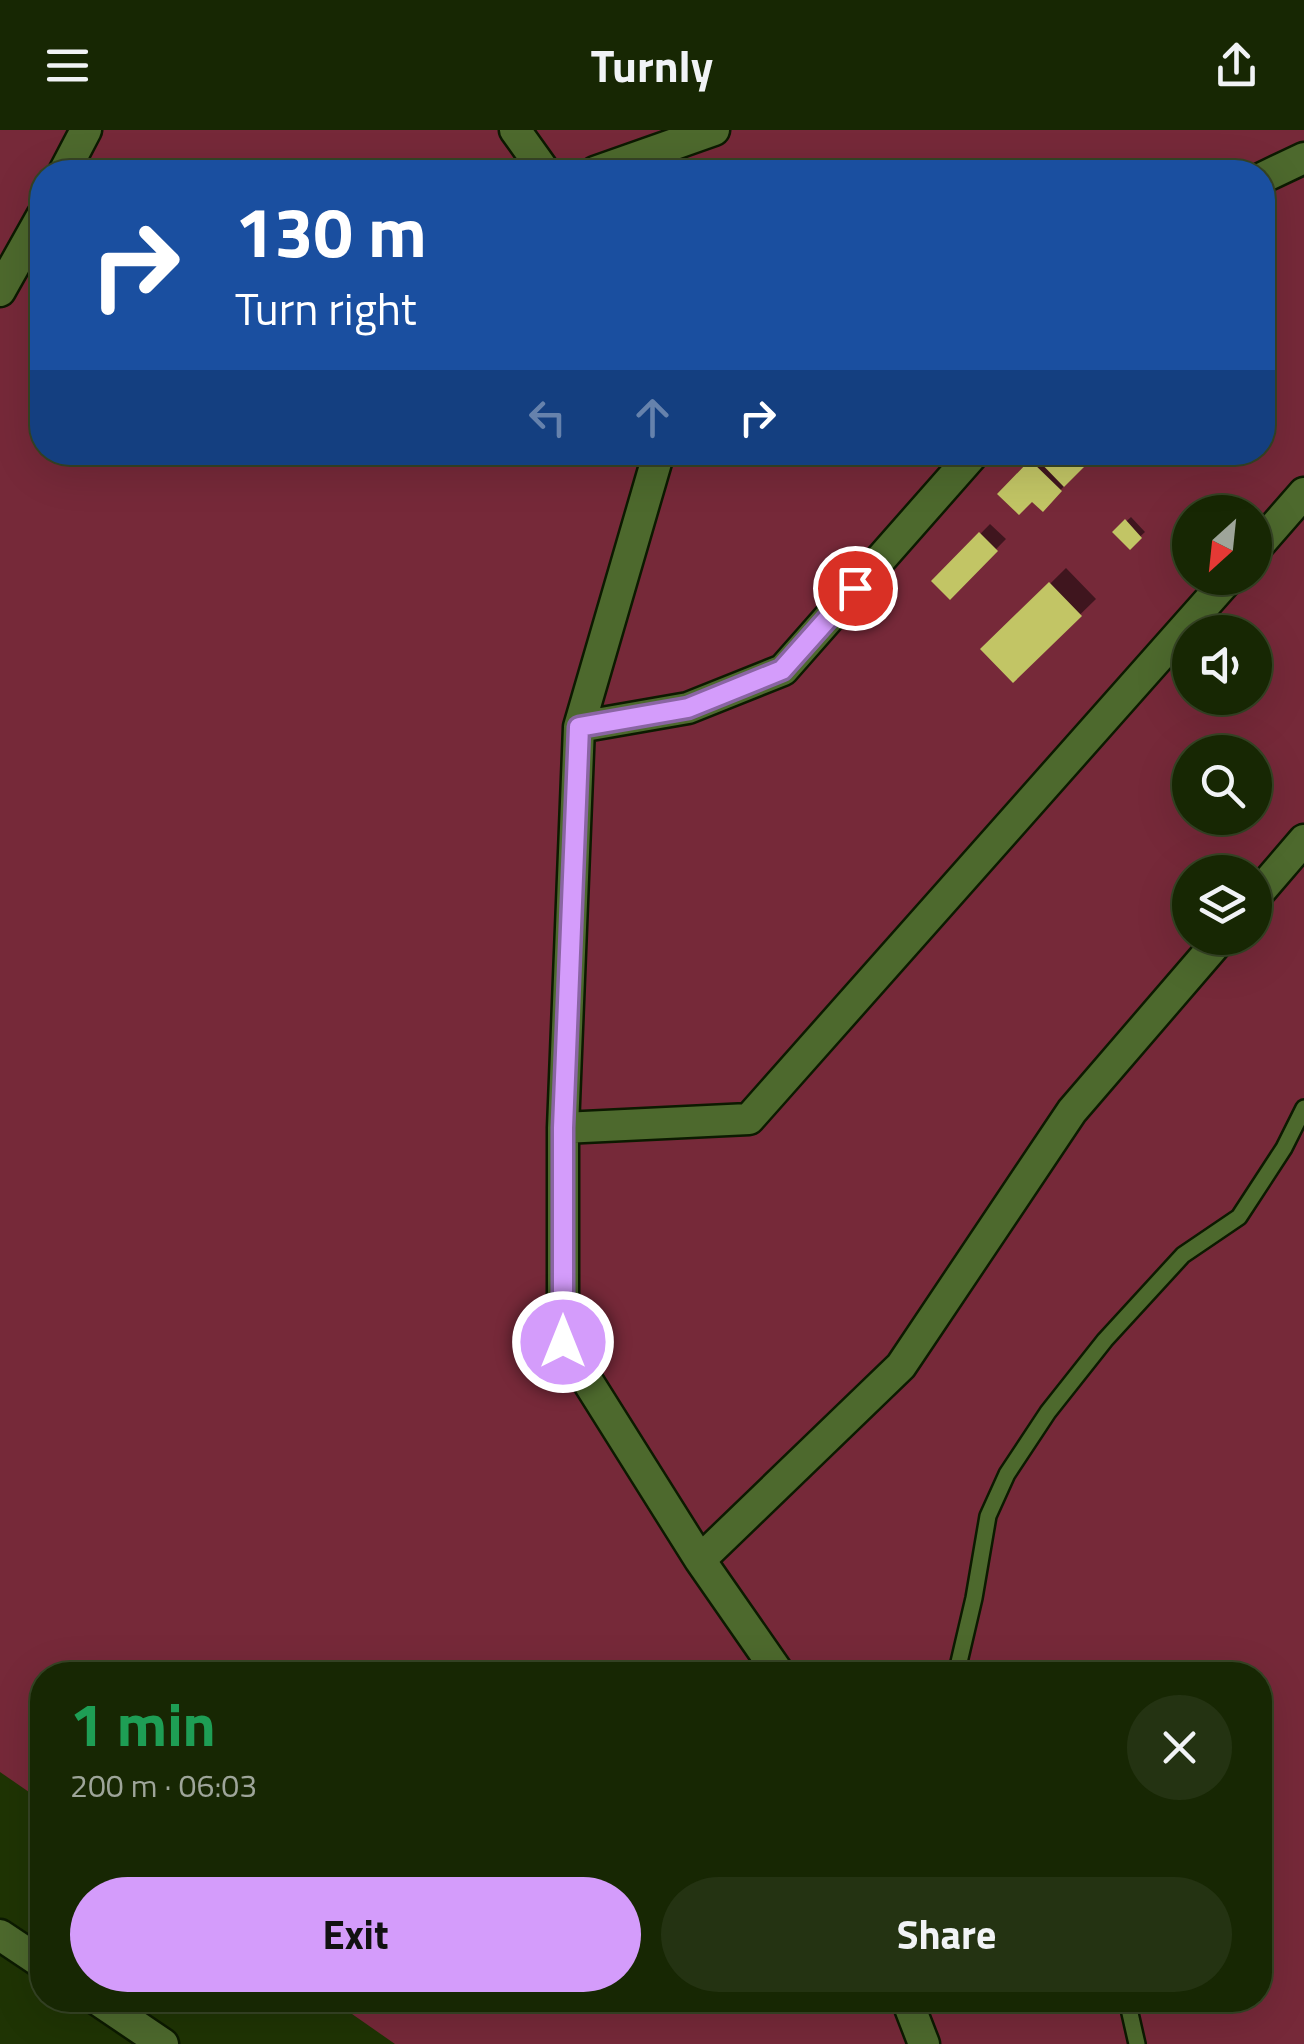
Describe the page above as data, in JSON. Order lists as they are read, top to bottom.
{
  "north": "bottom left",
  "page": {
    "header": "Turnly",
    "turn": ["130 m", "Turn right"],
    "heading": ["1 min", "200 m · 06:03"],
    "buttons": ["Exit", "Share"]
  }
}
